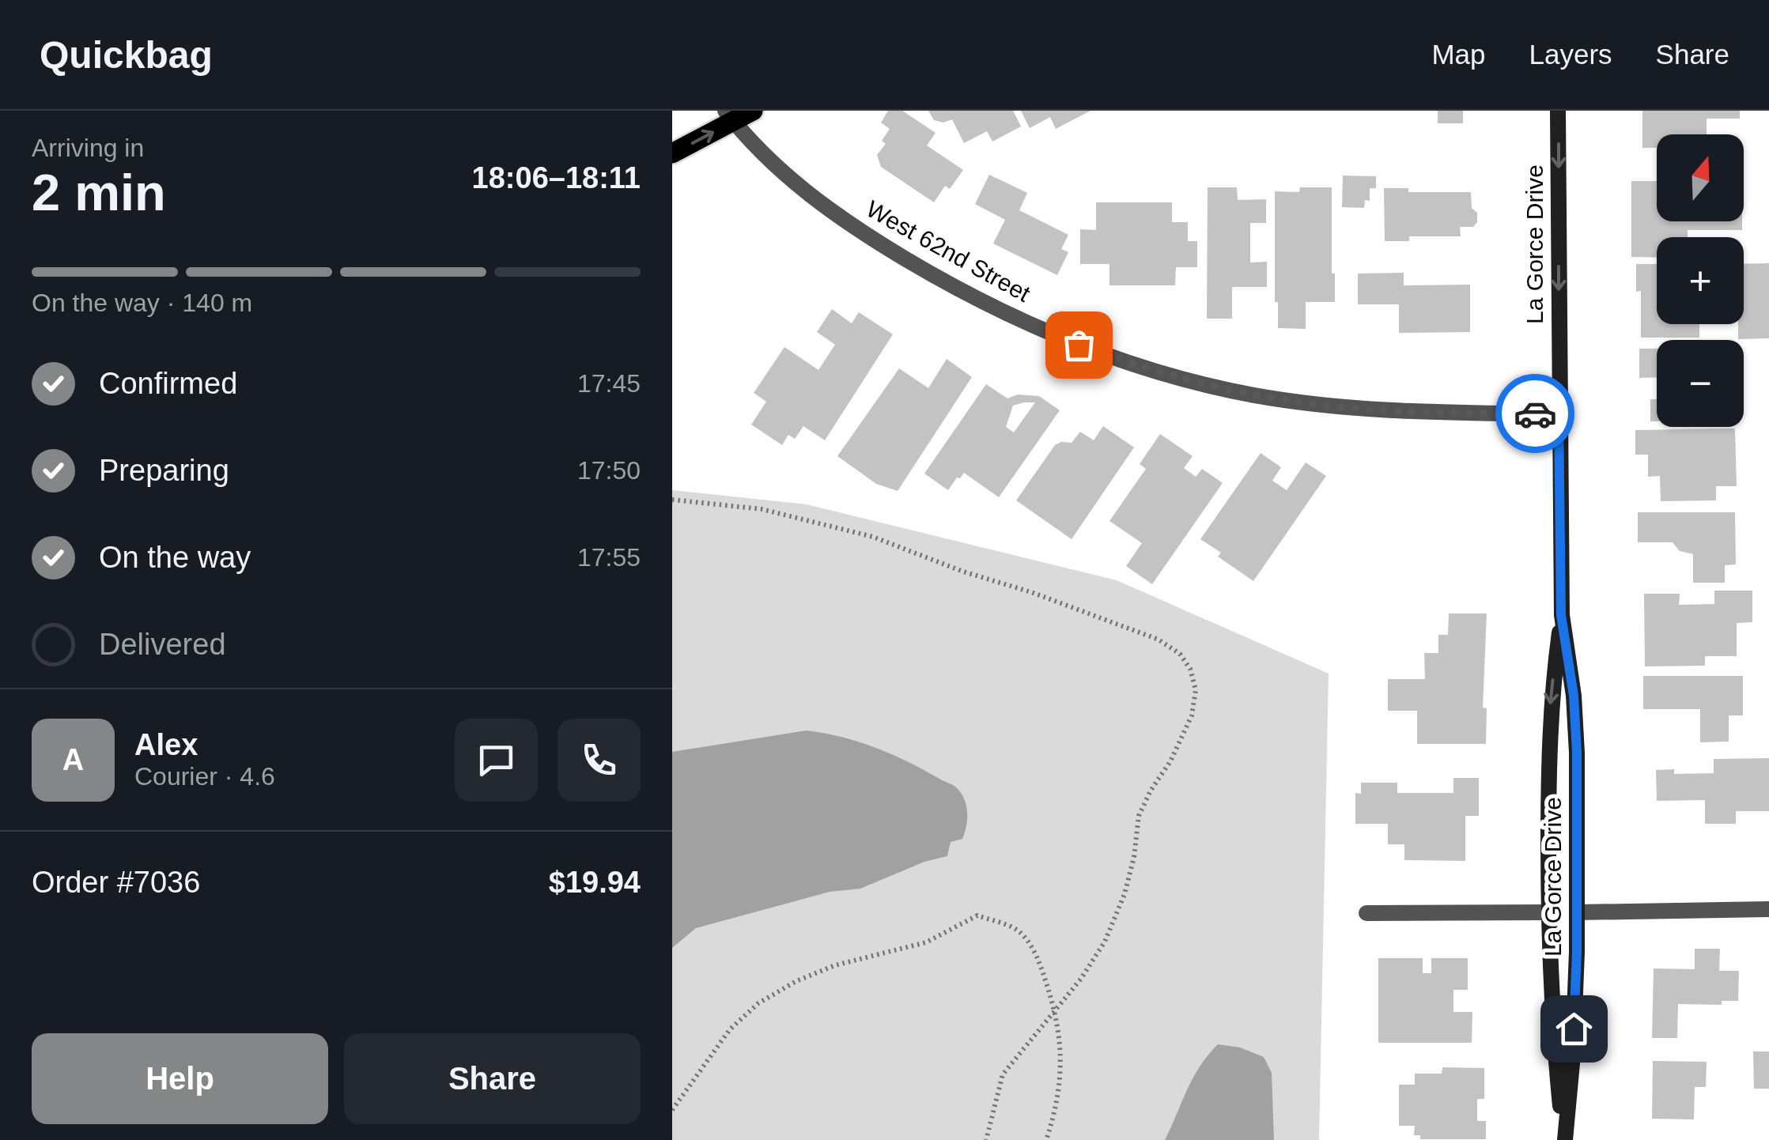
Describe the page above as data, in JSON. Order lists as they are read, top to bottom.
{
  "streets": {
    "main road": ["La Gorce Drive"],
    "street": ["West 62nd Street"]
  },
  "crossings": [
    ["La Gorce Drive", "West 62nd Street"]
  ],
  "north": "top",
  "page": {
    "header": "Quickbag",
    "nav": ["Map", "Layers", "Share"],
    "heading": ["2 min", "Arriving in", "18:06–18:11"],
    "panel": [
      "Alex",
      "Courier · 4.6",
      "Order #7036",
      "$19.94"
    ],
    "map_buttons": ["+", "−"],
    "bar": "On the way · 140 m",
    "list": [
      ["Confirmed", "17:45"],
      ["Preparing", "17:50"],
      ["On the way", "17:55"],
      "Delivered"
    ],
    "round": "A",
    "buttons": ["Help", "Share"]
  }
}
